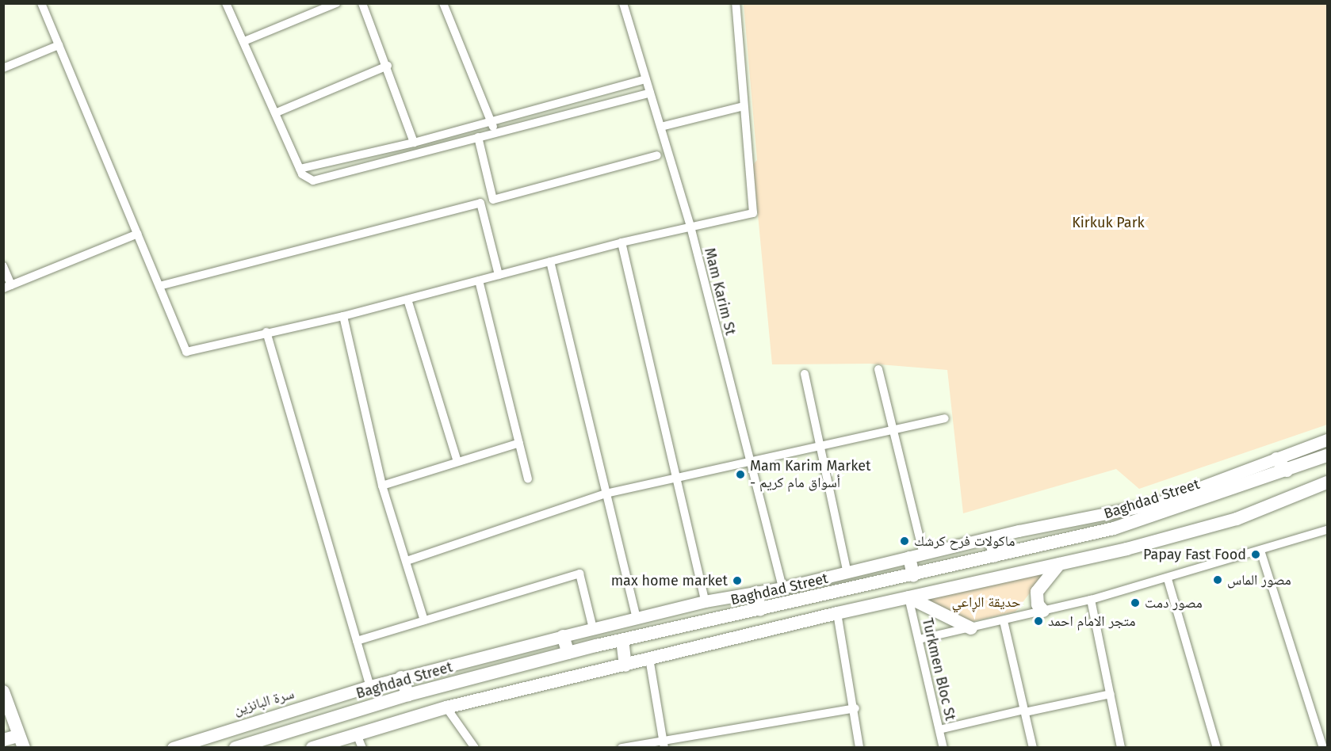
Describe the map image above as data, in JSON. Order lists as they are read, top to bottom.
{
  "streets": {
    "main road": ["Baghdad Street", "سرة البانزين"],
    "street": ["Mam Karim St", "Turkmen Bloc St"]
  },
  "crossings": [
    ["Mam Karim St", "سرة البانزين"]
  ],
  "parks": ["Kirkuk Park", "حدیقة الڕاعي"],
  "places": [
    "Mam Karim Market - أسواق مام كريم",
    "ماكولات فرح كرشك",
    "Papay Fast Food",
    "مصور الماس",
    "max home market",
    "مصور دمت",
    "متجر الامام احمد"
  ]
}
